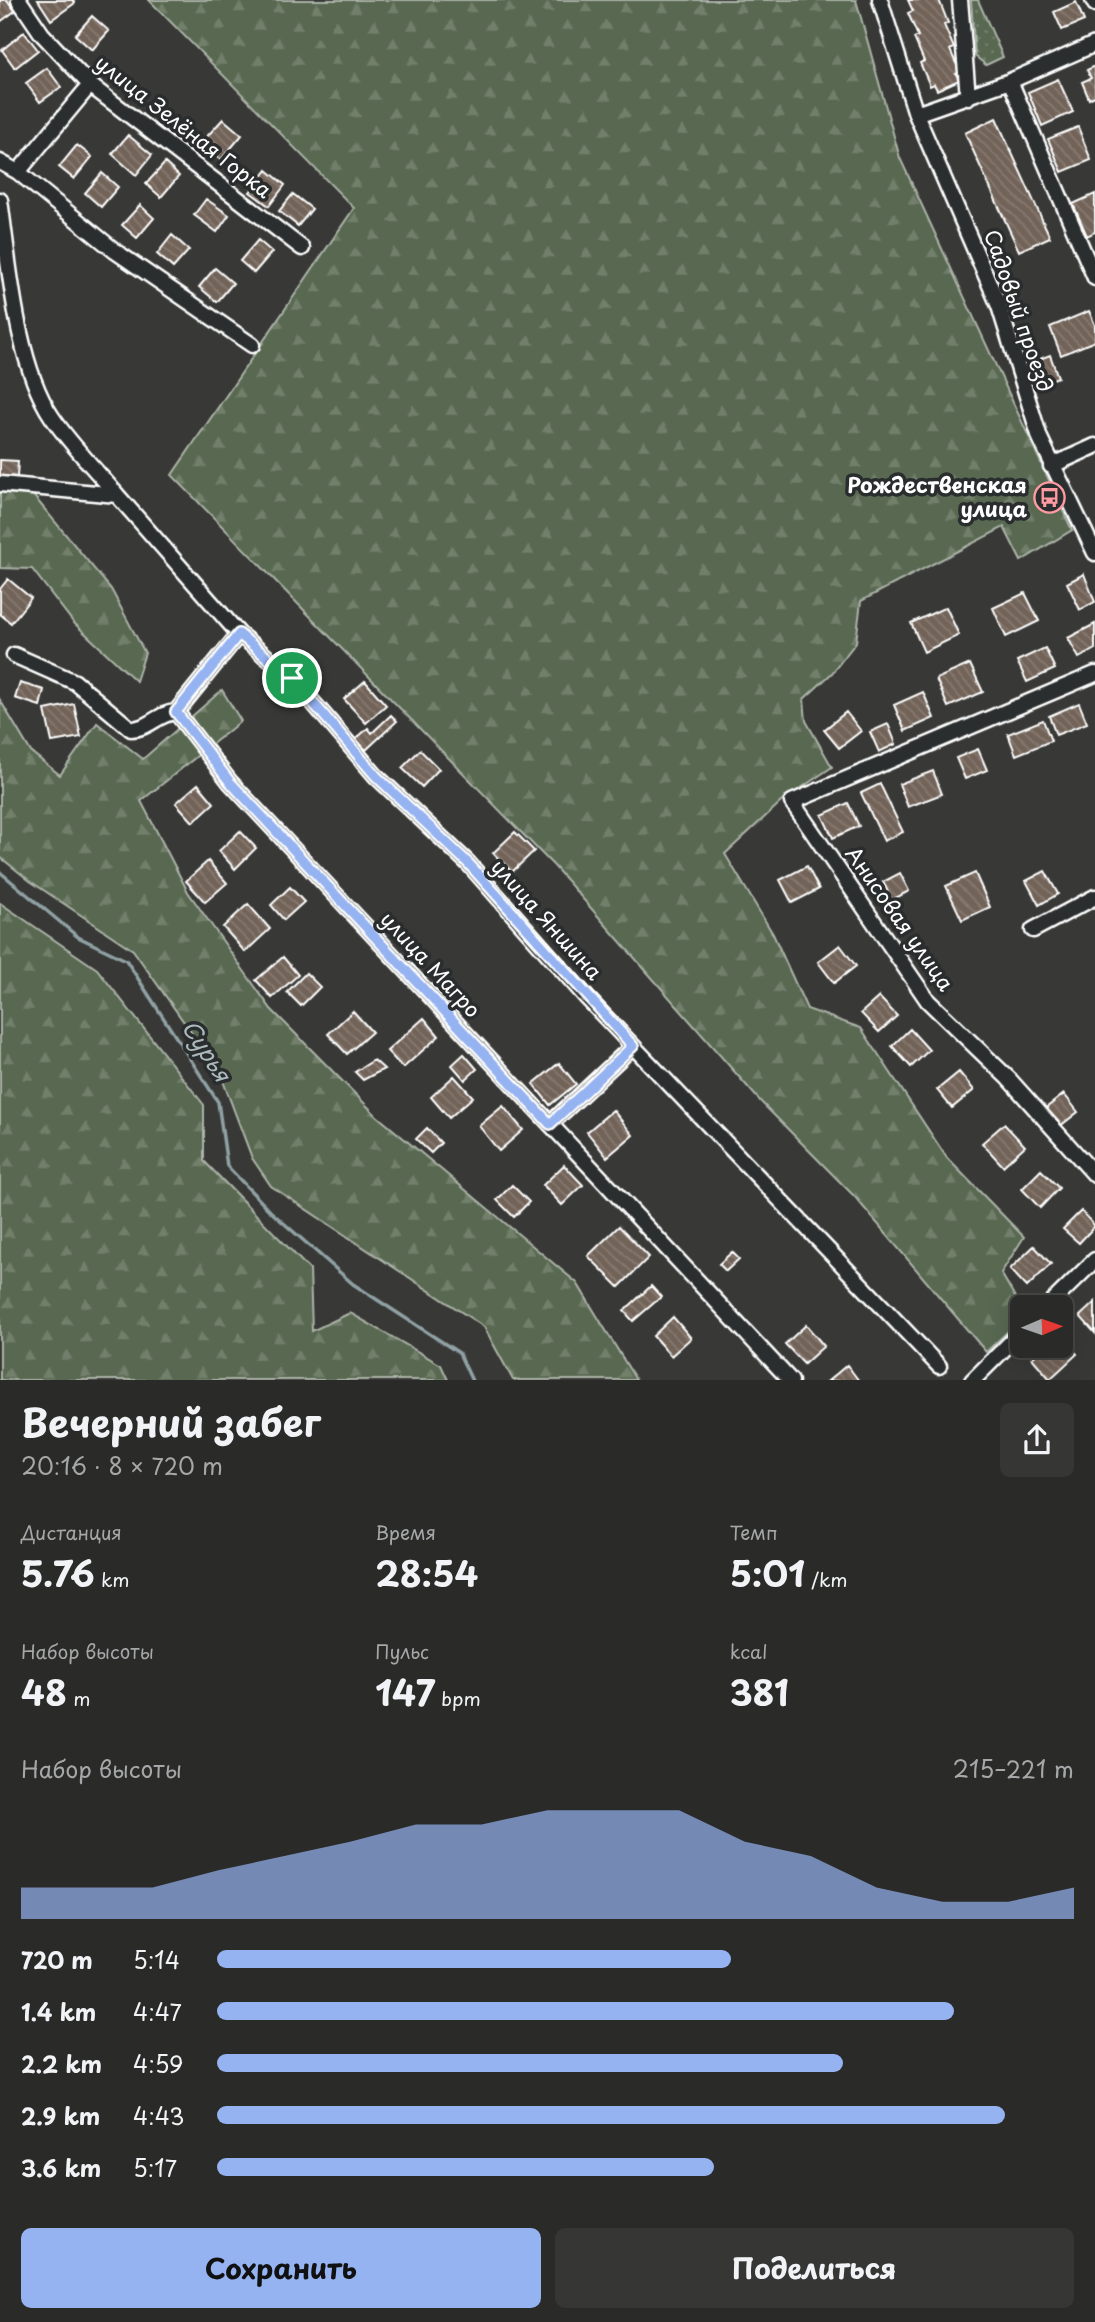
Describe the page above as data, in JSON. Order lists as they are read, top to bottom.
{
  "streets": {
    "street": [
      "улица Зелёная Горка",
      "Садовый проезд",
      "Анисовая улица",
      "улица Яншина",
      "улица Магро"
    ]
  },
  "water": ["Сурья"],
  "places": {
    "bus stop": ["Рождественская улица"]
  },
  "north": "right",
  "page": {
    "heading": ["Вечерний забег", "20:16 · 8 × 720 m"],
    "stats": [
      ["Дистанция", "5.76 km"],
      ["Время", "28:54"],
      ["Темп", "5:01 /km"],
      ["Набор высоты", "48 m"],
      ["Пульс", "147 bpm"],
      ["kcal", "381"]
    ],
    "chart": ["Набор высоты", "215–221 m"],
    "list": [
      {
        "name": "720 m",
        "note": "5:14"
      },
      {
        "name": "1.4 km",
        "note": "4:47"
      },
      {
        "name": "2.2 km",
        "note": "4:59"
      },
      {
        "name": "2.9 km",
        "note": "4:43"
      },
      {
        "name": "3.6 km",
        "note": "5:17"
      }
    ],
    "buttons": ["Сохранить", "Поделиться"]
  }
}
